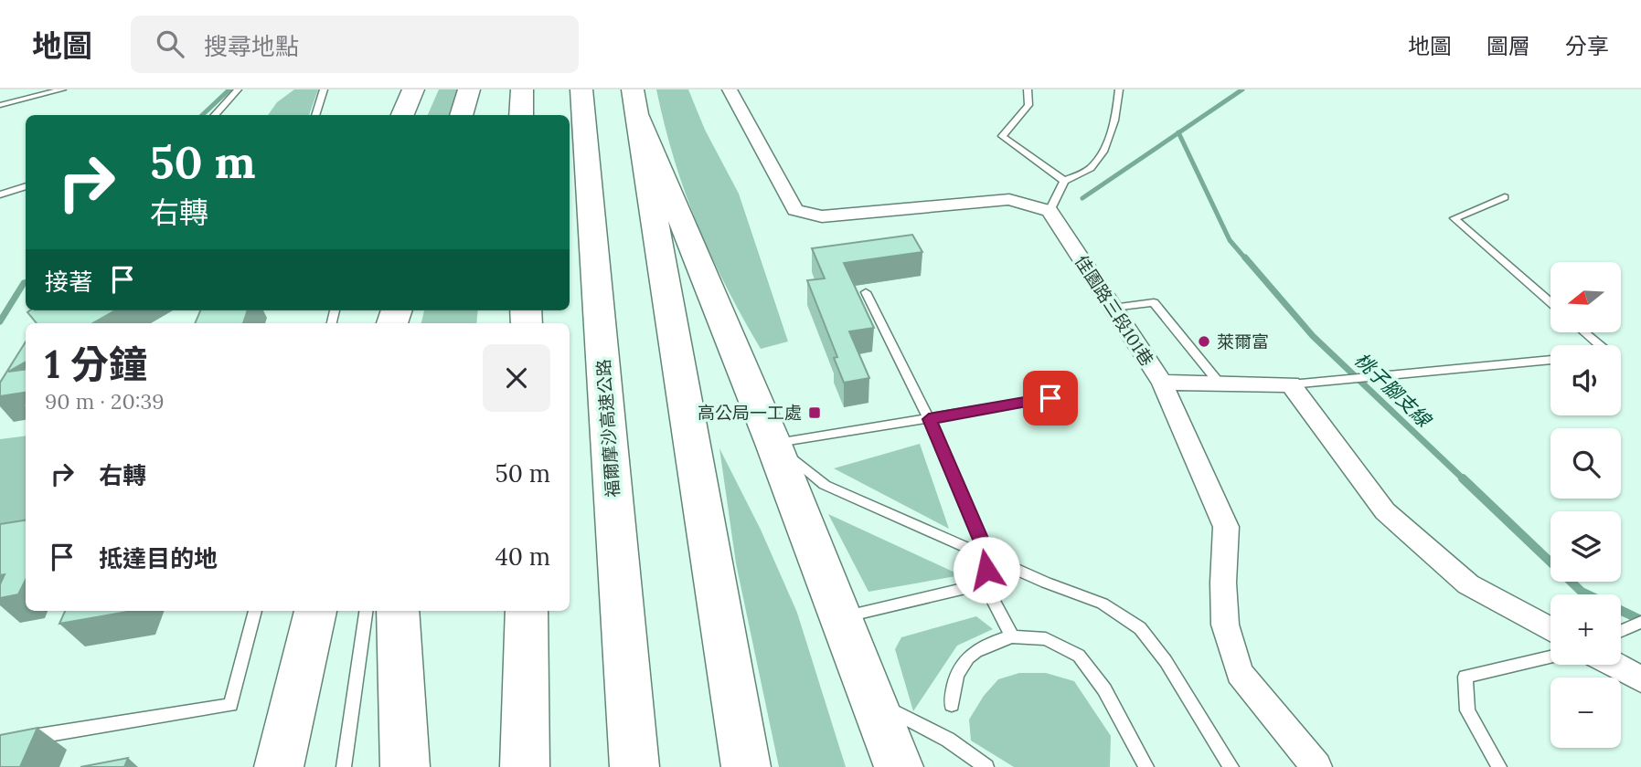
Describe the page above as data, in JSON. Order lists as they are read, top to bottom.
{
  "streets": {
    "highway": ["福爾摩沙高速公路"],
    "street": ["佳園路三段101巷"]
  },
  "water": ["桃子腳支線"],
  "places": {
    "other": ["萊爾富"],
    "transit": ["高公局一工處"]
  },
  "north": "left",
  "page": {
    "header": "地圖",
    "search": "搜尋地點",
    "nav": ["地圖", "圖層", "分享"],
    "turn": ["50 m", "右轉"],
    "then": "接著",
    "map_buttons": ["+", "−"],
    "heading": ["1 分鐘", "90 m · 20:39"],
    "list": [
      {
        "name": "右轉",
        "value": "50 m"
      },
      {
        "name": "抵達目的地",
        "value": "40 m"
      }
    ]
  }
}
